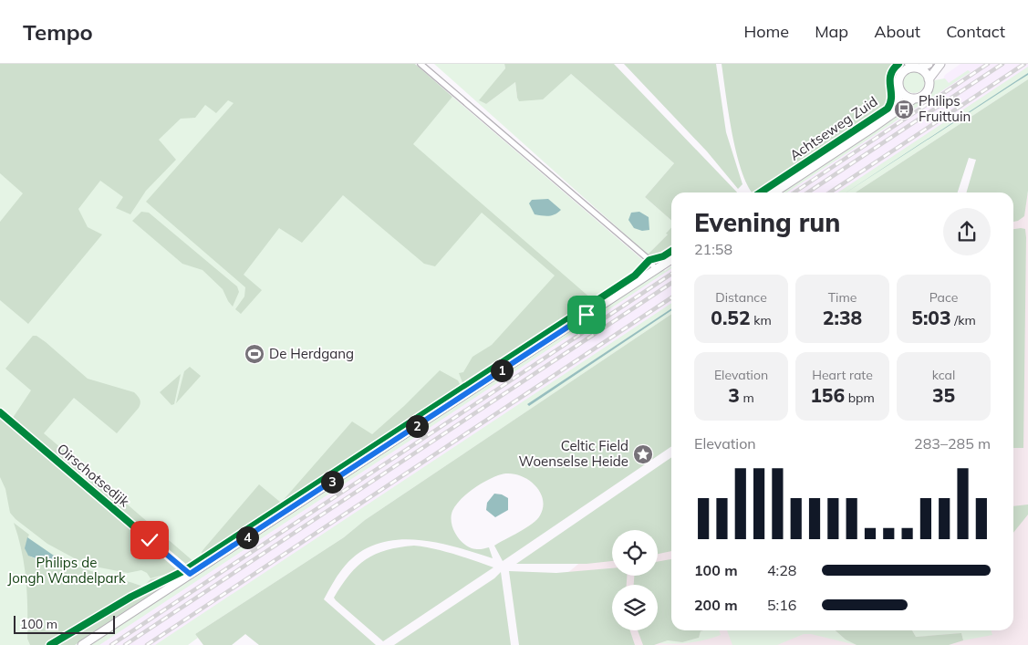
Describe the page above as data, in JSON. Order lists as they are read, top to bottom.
{
  "streets": {
    "street": ["Achtseweg Zuid", "Oirschotsedijk"]
  },
  "parks": ["Philips de Jongh Wandelpark"],
  "places": {
    "bus stop": ["Philips Fruittuin"],
    "sports": ["De Herdgang"],
    "place": ["Celtic Field Woenselse Heide"]
  },
  "scale_bar": "100 m",
  "page": {
    "header": "Tempo",
    "nav": [
      "Home",
      "Map",
      "About",
      "Contact"
    ],
    "heading": ["Evening run", "21:58"],
    "stats": [
      ["Distance", "0.52 km"],
      ["Time", "2:38"],
      ["Pace", "5:03 /km"],
      ["Elevation", "3 m"],
      ["Heart rate", "156 bpm"],
      ["kcal", "35"]
    ],
    "pins": [
      "1",
      "2",
      "3",
      "4"
    ],
    "chart": ["Elevation", "283–285 m"],
    "list": [
      {
        "name": "100 m",
        "note": "4:28"
      },
      {
        "name": "200 m",
        "note": "5:16"
      }
    ],
    "scale": "100 m"
  }
}
